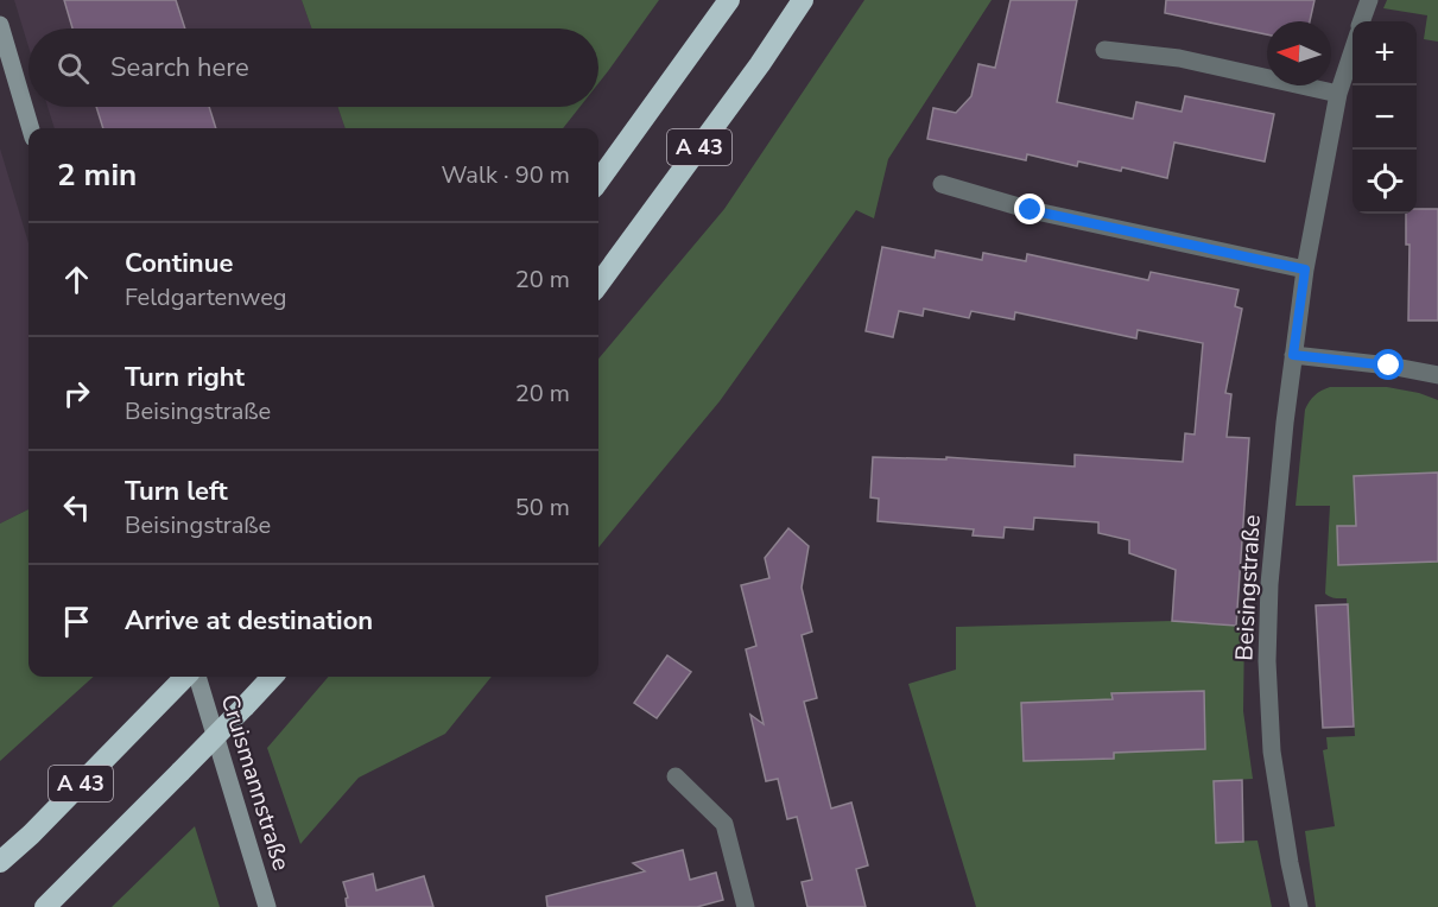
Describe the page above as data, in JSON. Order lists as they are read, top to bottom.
{
  "streets": {
    "highway": ["A 43"],
    "street": ["Beisingstraße", "Cruismannstraße"]
  },
  "north": "left",
  "page": {
    "map_buttons": ["+", "−"],
    "search": "Search here",
    "heading": ["2 min", "Walk · 90 m"],
    "list": [
      ["Continue", "Feldgartenweg", "20 m"],
      ["Turn right", "Beisingstraße", "20 m"],
      ["Turn left", "Beisingstraße", "50 m"],
      "Arrive at destination"
    ]
  }
}
